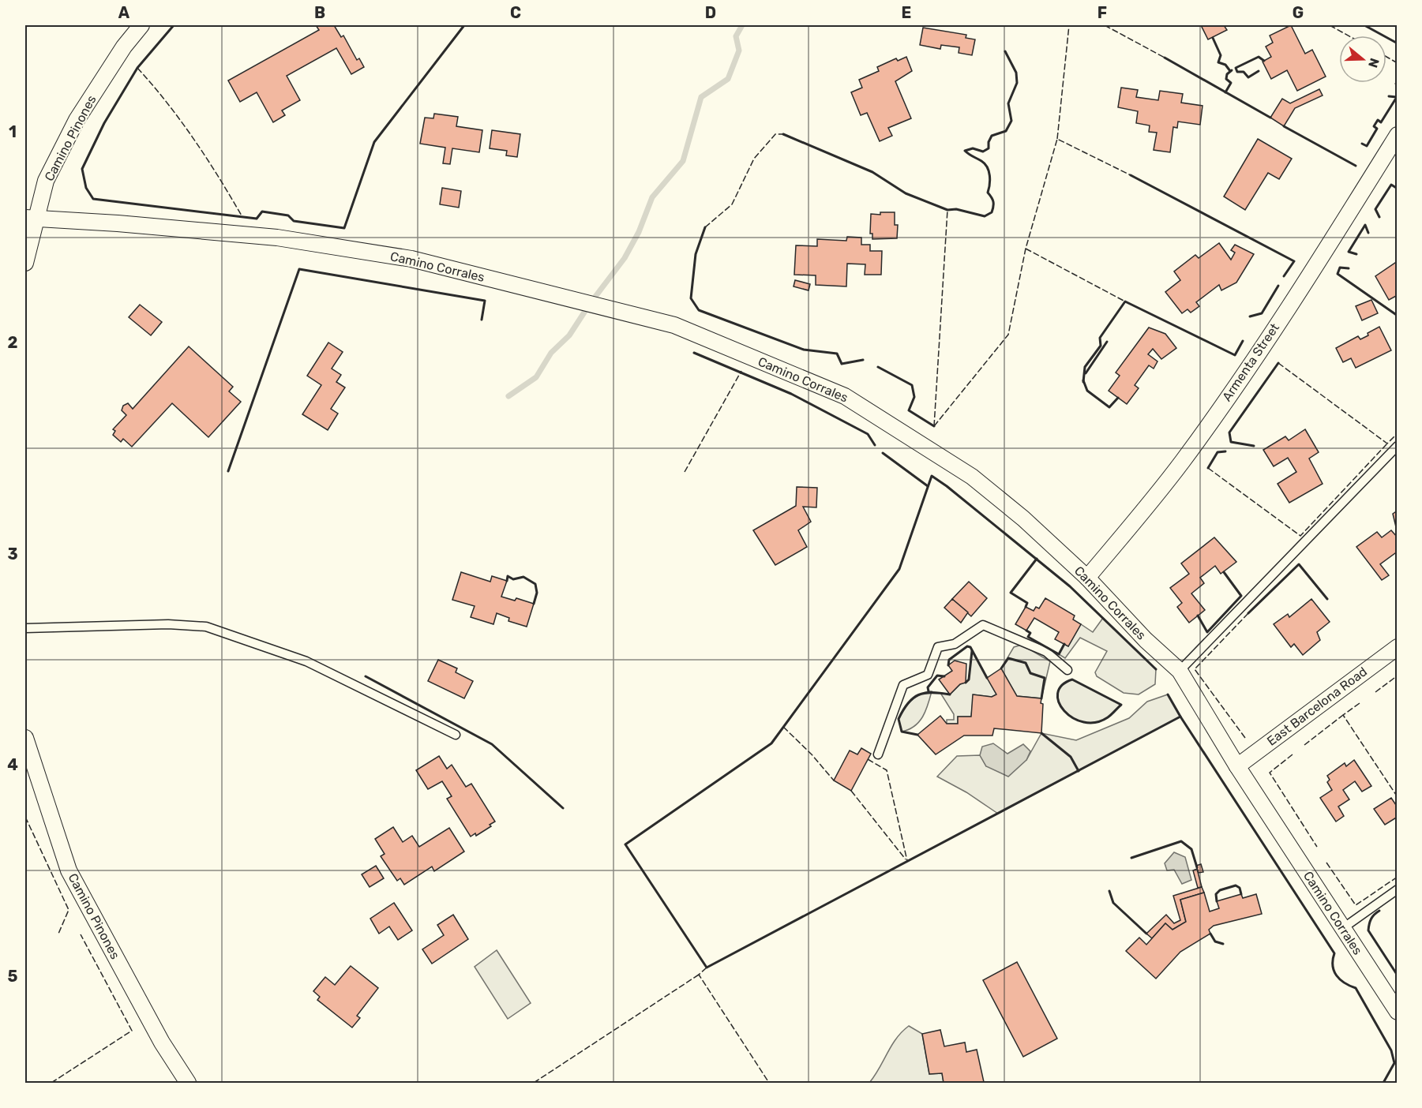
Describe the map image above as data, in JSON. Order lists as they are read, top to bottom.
{
  "streets": {
    "street": [
      "Camino Pinones",
      "Camino Corrales",
      "Armenta Street",
      "East Barcelona Road"
    ]
  },
  "crossings": [
    ["Camino Pinones", "Camino Corrales"],
    ["Camino Corrales", "Armenta Street"],
    ["Camino Corrales", "East Barcelona Road"]
  ],
  "north": "right",
  "grid": {
    "columns": [
      "A",
      "B",
      "C",
      "D",
      "E",
      "F",
      "G"
    ],
    "rows": [
      "1",
      "2",
      "3",
      "4",
      "5"
    ]
  }
}
